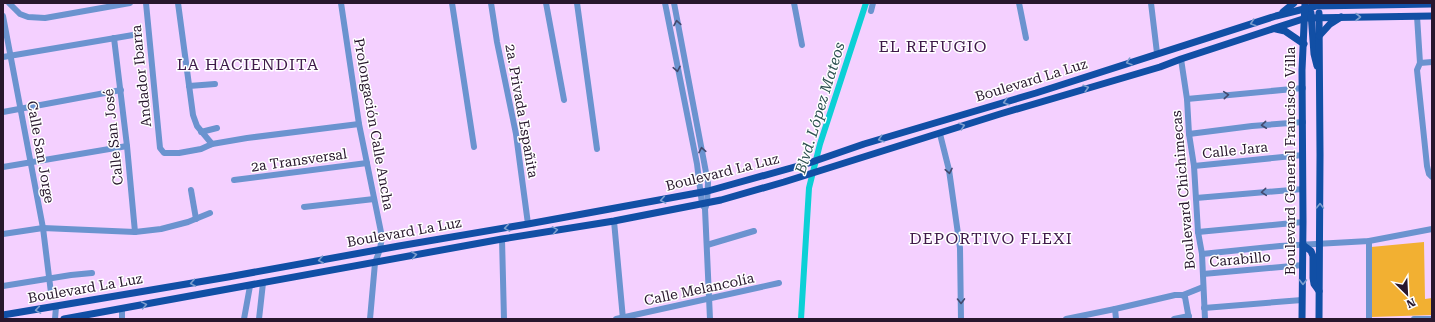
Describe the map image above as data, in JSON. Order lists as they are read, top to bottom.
{
  "streets": {
    "main road": ["Boulevard La Luz", "Boulevard General Francisco Villa"],
    "street": [
      "Andador Ibarra",
      "2a. Privada Españita",
      "Prolongación Calle Ancha",
      "Calle San José",
      "Calle Jara",
      "Calle San Jorge",
      "2a Transversal",
      "Boulevard Chichimecas",
      "Carabillo",
      "Calle Melancolía"
    ]
  },
  "crossings": [
    ["Boulevard La Luz", "2a. Privada Españita"],
    ["Boulevard La Luz", "Prolongación Calle Ancha"],
    ["Boulevard La Luz", "Boulevard General Francisco Villa"],
    ["Boulevard La Luz", "Boulevard Chichimecas"],
    ["Prolongación Calle Ancha", "2a Transversal"],
    ["Calle Jara", "Boulevard General Francisco Villa"],
    ["Calle Jara", "Boulevard Chichimecas"],
    ["Boulevard General Francisco Villa", "Carabillo"],
    ["Boulevard Chichimecas", "Carabillo"]
  ],
  "districts": ["EL REFUGIO", "LA HACIENDITA", "DEPORTIVO FLEXI"],
  "water": ["Blvd. López Mateos"],
  "north": "bottom right"
}
